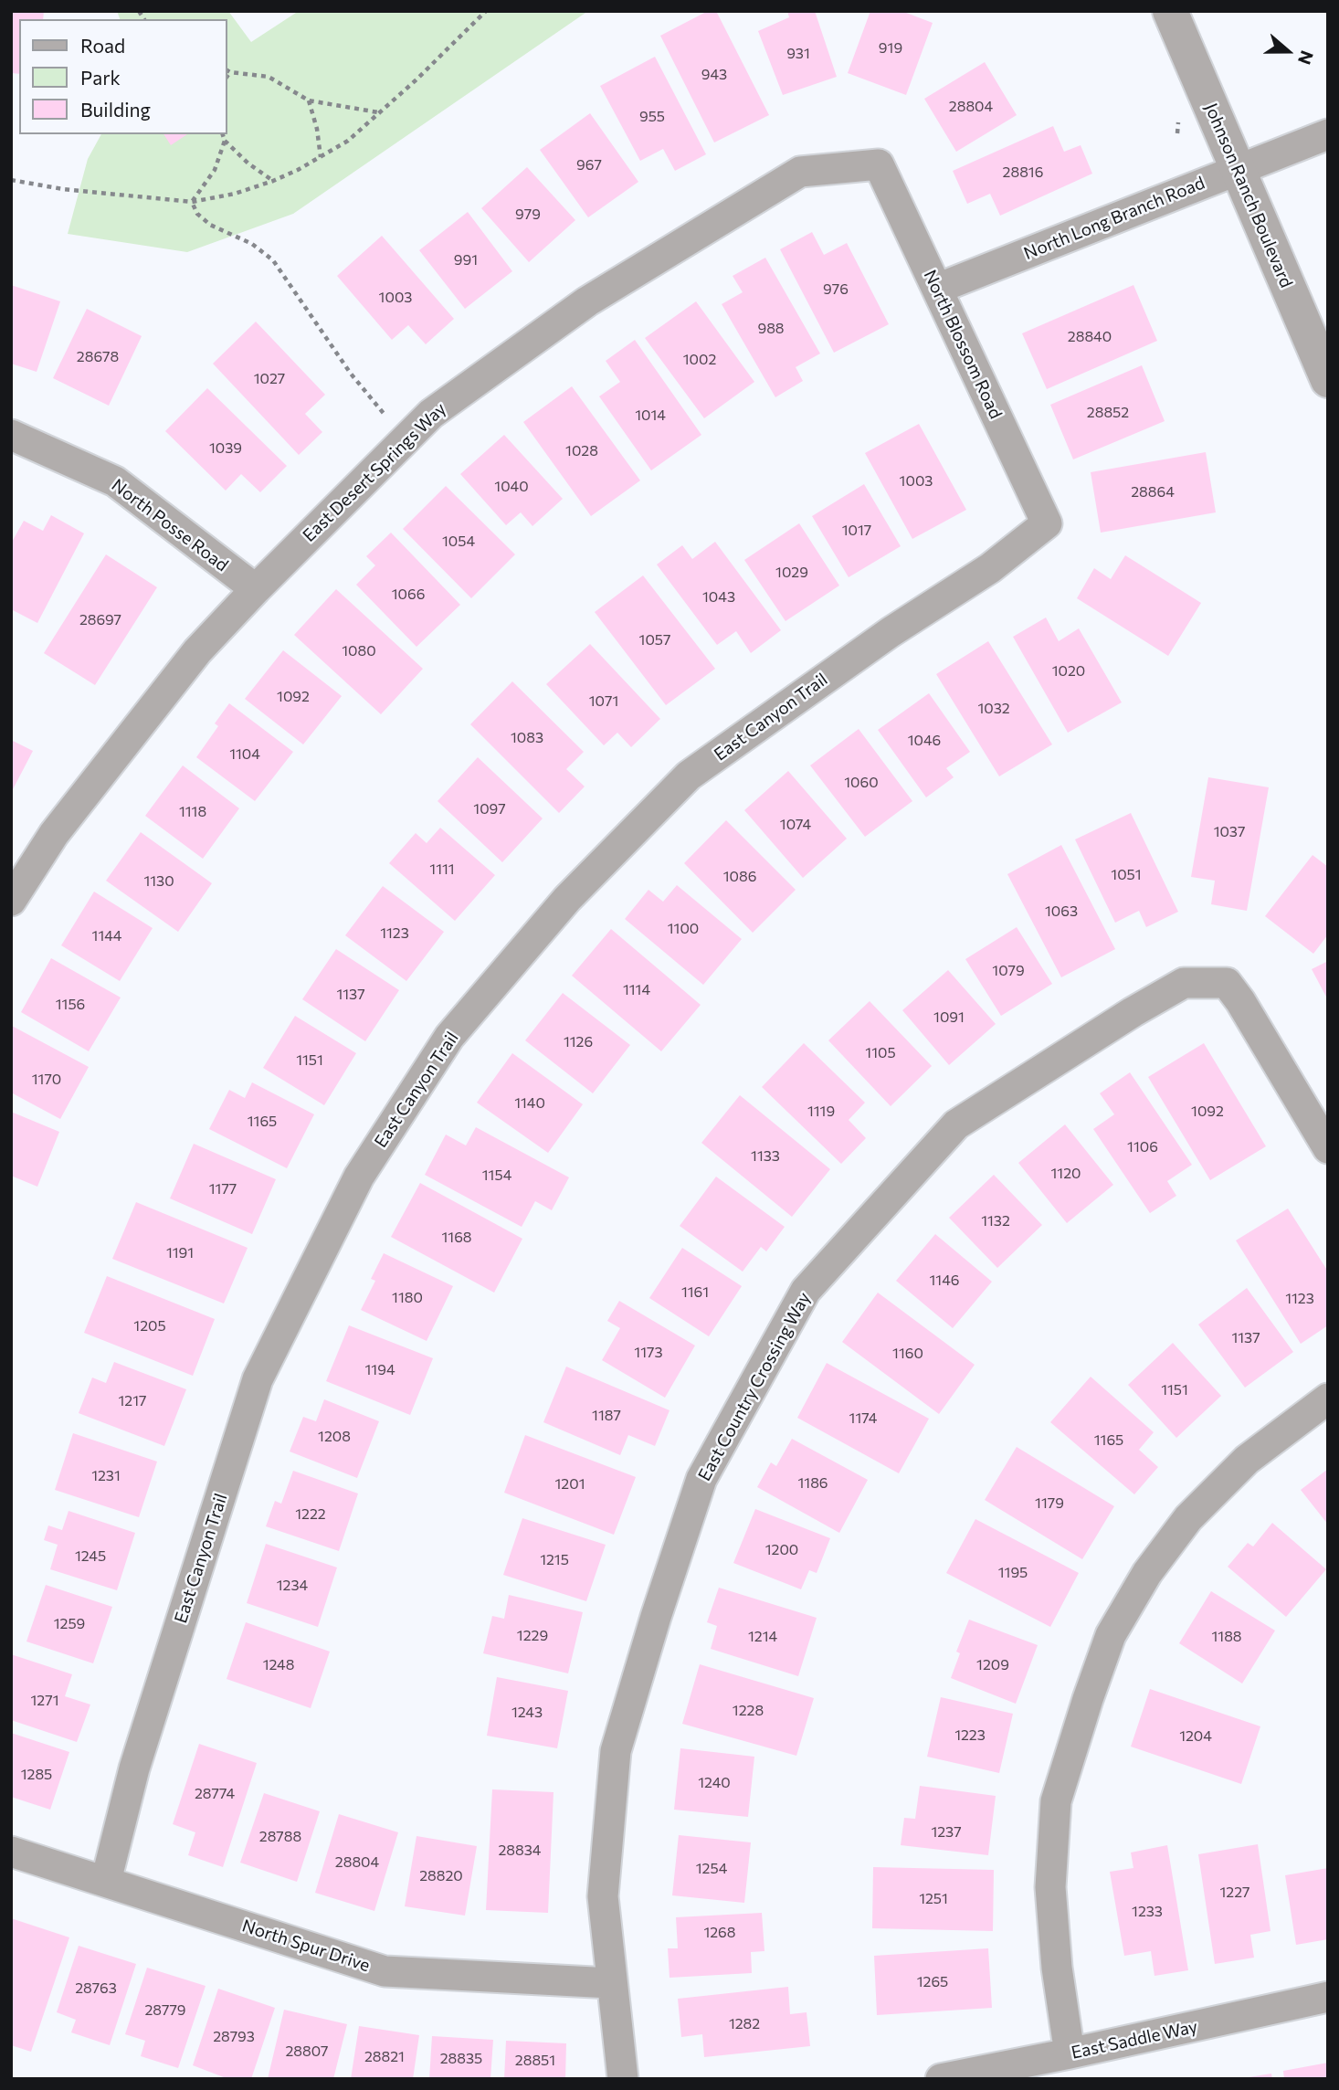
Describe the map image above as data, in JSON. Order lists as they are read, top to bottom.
{
  "streets": {
    "street": [
      "Johnson Ranch Boulevard",
      "North Long Branch Road",
      "North Blossom Road",
      "East Desert Springs Way",
      "North Posse Road",
      "East Canyon Trail",
      "East Country Crossing Way",
      "North Spur Drive",
      "East Saddle Way"
    ]
  },
  "crossings": [
    ["Johnson Ranch Boulevard", "North Long Branch Road"],
    ["North Long Branch Road", "North Blossom Road"],
    ["North Blossom Road", "East Desert Springs Way"],
    ["North Blossom Road", "East Canyon Trail"],
    ["East Desert Springs Way", "North Posse Road"],
    ["East Canyon Trail", "North Spur Drive"],
    ["East Country Crossing Way", "North Spur Drive"]
  ],
  "house_numbers": [
    "919",
    "931",
    "943",
    "28804",
    "955",
    "967",
    "28816",
    "979",
    "991",
    "976",
    "1003",
    "988",
    "28840",
    "28678",
    "1002",
    "1027",
    "28852",
    "1014",
    "1039",
    "1028",
    "1003",
    "1040",
    "28864",
    "1017",
    "1054",
    "1029",
    "1066",
    "1043",
    "28697",
    "1057",
    "1080",
    "1020",
    "1092",
    "1071",
    "1032",
    "1083",
    "1046",
    "1104",
    "1060",
    "1097",
    "1118",
    "1074",
    "1037",
    "1111",
    "1051",
    "1086",
    "1130",
    "1063",
    "1100",
    "1123",
    "1144",
    "1079",
    "1114",
    "1137",
    "1156",
    "1091",
    "1126",
    "1105",
    "1151",
    "1170",
    "1140",
    "1119",
    "1092",
    "1165",
    "1106",
    "1133",
    "1120",
    "1154",
    "1177",
    "1132",
    "1168",
    "1191",
    "1146",
    "1161",
    "1180",
    "1123",
    "1205",
    "1137",
    "1173",
    "1160",
    "1194",
    "1151",
    "1217",
    "1187",
    "1174",
    "1208",
    "1165",
    "1231",
    "1186",
    "1201",
    "1179",
    "1222",
    "1200",
    "1245",
    "1215",
    "1195",
    "1234",
    "1259",
    "1229",
    "1214",
    "1188",
    "1248",
    "1209",
    "1271",
    "1228",
    "1243",
    "1223",
    "1204",
    "1285",
    "1240",
    "28774",
    "1237",
    "28788",
    "28834",
    "28804",
    "1254",
    "28820",
    "1227",
    "1251",
    "1233",
    "1268",
    "1265",
    "28763",
    "28779",
    "1282",
    "28793",
    "28807",
    "28821",
    "28835",
    "28851"
  ],
  "legend": ["Road", "Park", "Building"],
  "north": "right"
}
